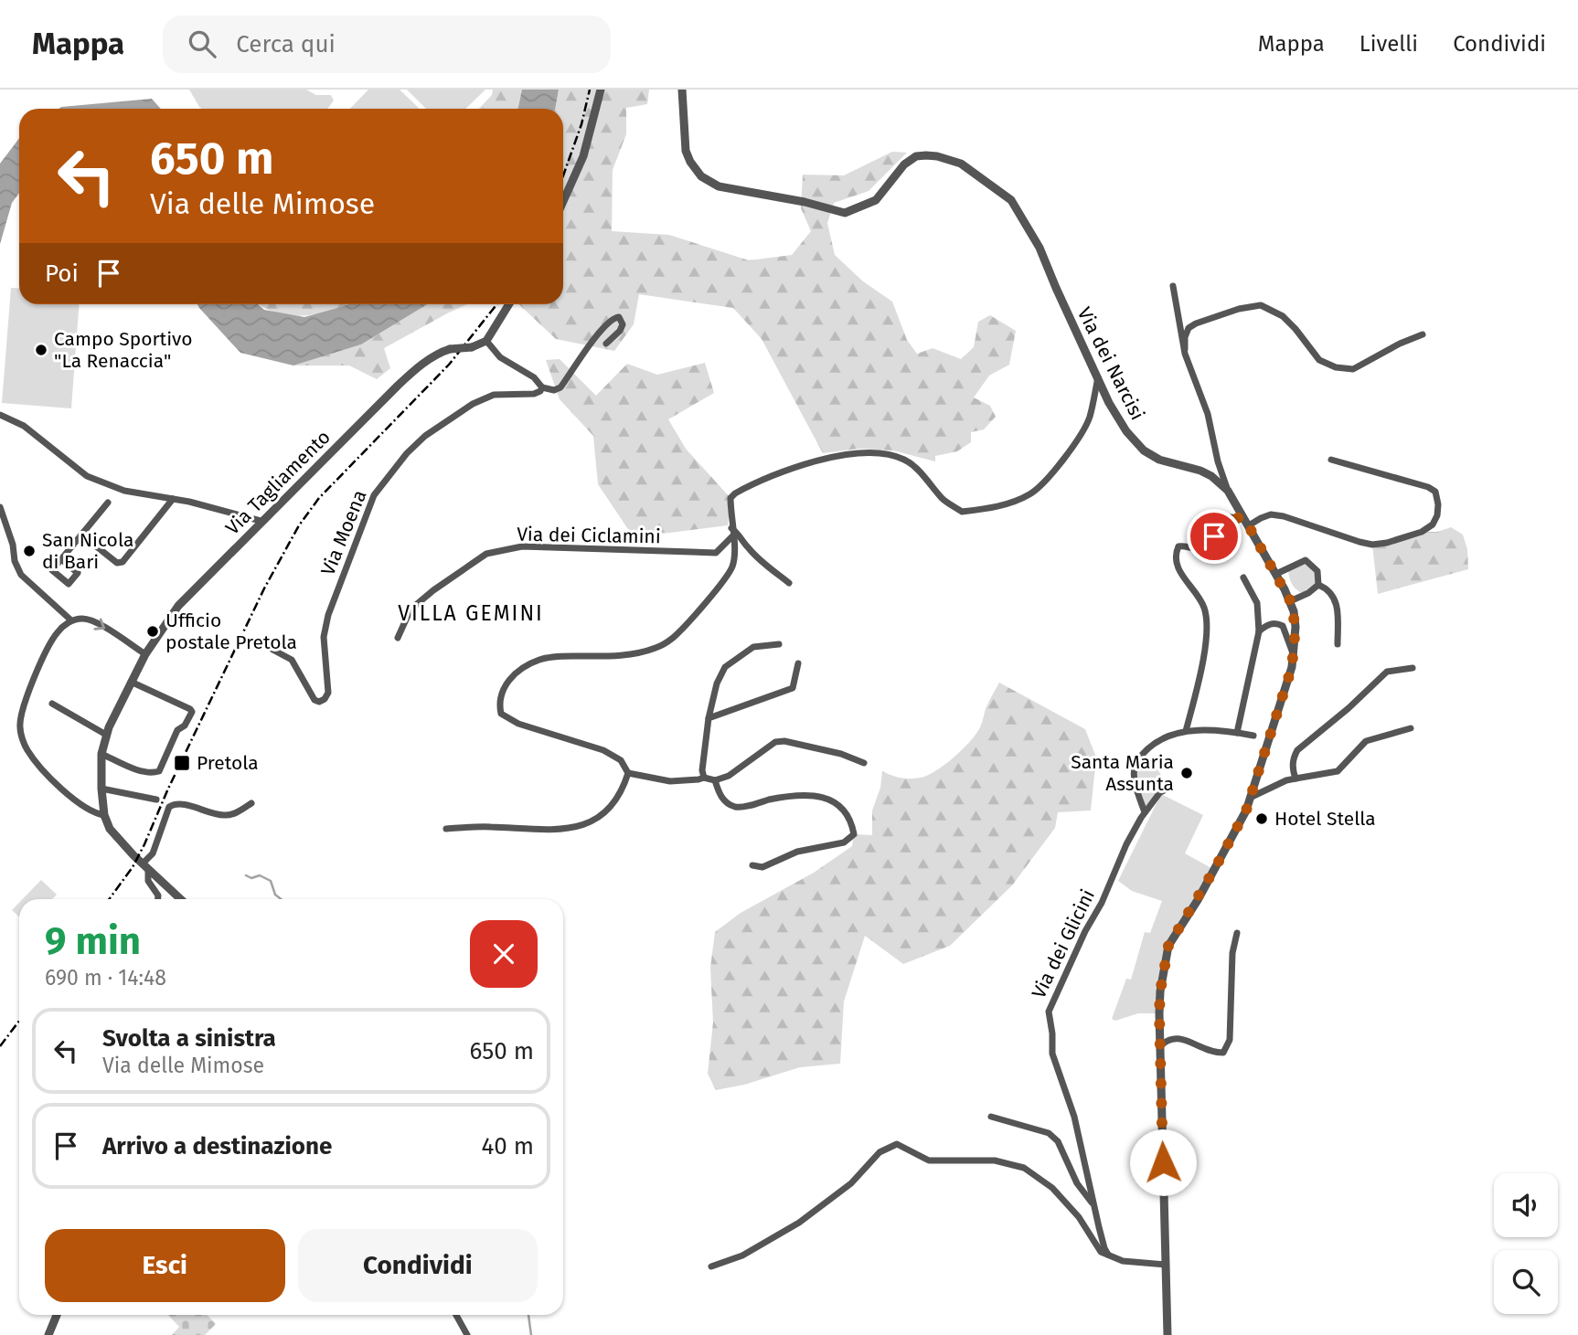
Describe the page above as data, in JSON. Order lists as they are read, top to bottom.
{
  "streets": {
    "street": [
      "Via dei Narcisi",
      "Via Tagliamento",
      "Via Moena",
      "Via dei Ciclamini",
      "Via dei Glicini"
    ]
  },
  "districts": ["VILLA GEMINI"],
  "places": {
    "other": [
      "Campo Sportivo \"La Renaccia\"",
      "San Nicola di Bari",
      "Ufficio postale Pretola",
      "Santa Maria Assunta",
      "Hotel Stella"
    ],
    "transit": ["Pretola"]
  },
  "page": {
    "header": "Mappa",
    "search": "Cerca qui",
    "nav": ["Mappa", "Livelli", "Condividi"],
    "turn": ["650 m", "Via delle Mimose"],
    "then": "Poi",
    "heading": ["9 min", "690 m · 14:48"],
    "list": [
      {
        "name": "Svolta a sinistra",
        "note": "Via delle Mimose",
        "value": "650 m"
      },
      {
        "name": "Arrivo a destinazione",
        "value": "40 m"
      }
    ],
    "buttons": ["Esci", "Condividi"]
  }
}
